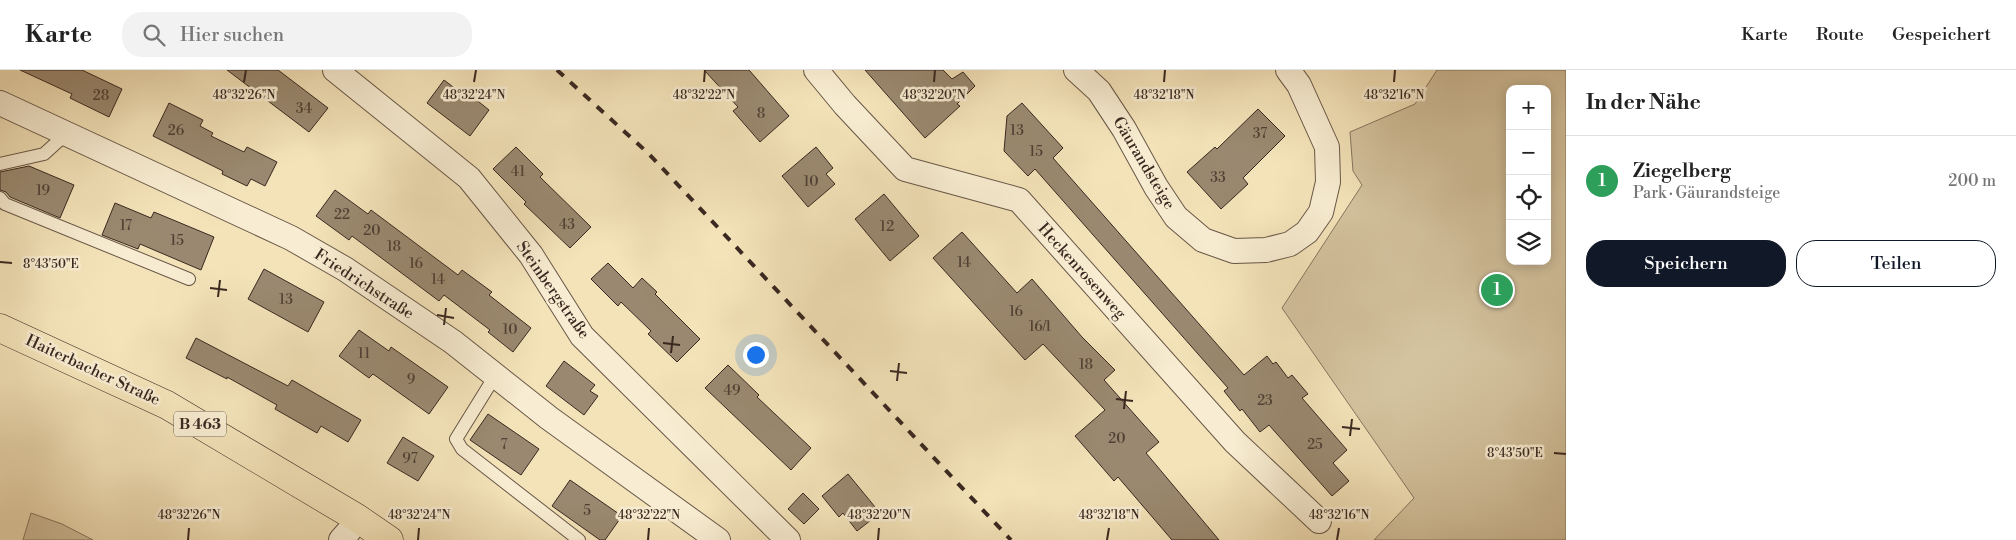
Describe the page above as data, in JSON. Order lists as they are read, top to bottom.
{
  "streets": {
    "main road": ["Haiterbacher Straße", "B 463"],
    "street": [
      "Gäurandsteige",
      "Heckenrosenweg",
      "Friedrichstraße",
      "Steinbergstraße"
    ]
  },
  "house_numbers": [
    "28",
    "34",
    "8",
    "26",
    "13",
    "37",
    "15",
    "41",
    "33",
    "10",
    "19",
    "22",
    "43",
    "17",
    "12",
    "20",
    "15",
    "18",
    "14",
    "16",
    "14",
    "13",
    "16",
    "16/1",
    "10",
    "11",
    "18",
    "9",
    "49",
    "23",
    "20",
    "7",
    "25",
    "97",
    "5"
  ],
  "page": {
    "header": "Karte",
    "search": "Hier suchen",
    "nav": ["Karte", "Route", "Gespeichert"],
    "heading": "In der Nähe",
    "map_buttons": ["+", "−"],
    "list": [
      {
        "mark": "1",
        "name": "Ziegelberg",
        "note": "Park · Gäurandsteige",
        "value": "200 m"
      }
    ],
    "buttons": ["Speichern", "Teilen"],
    "pins": "1"
  },
  "coordinates": [
    "48°32'26\"N",
    "48°32'22\"N",
    "48°32'20\"N",
    "48°32'18\"N",
    "48°32'16\"N",
    "48°32'24\"N",
    "8°43'50\"E"
  ]
}
